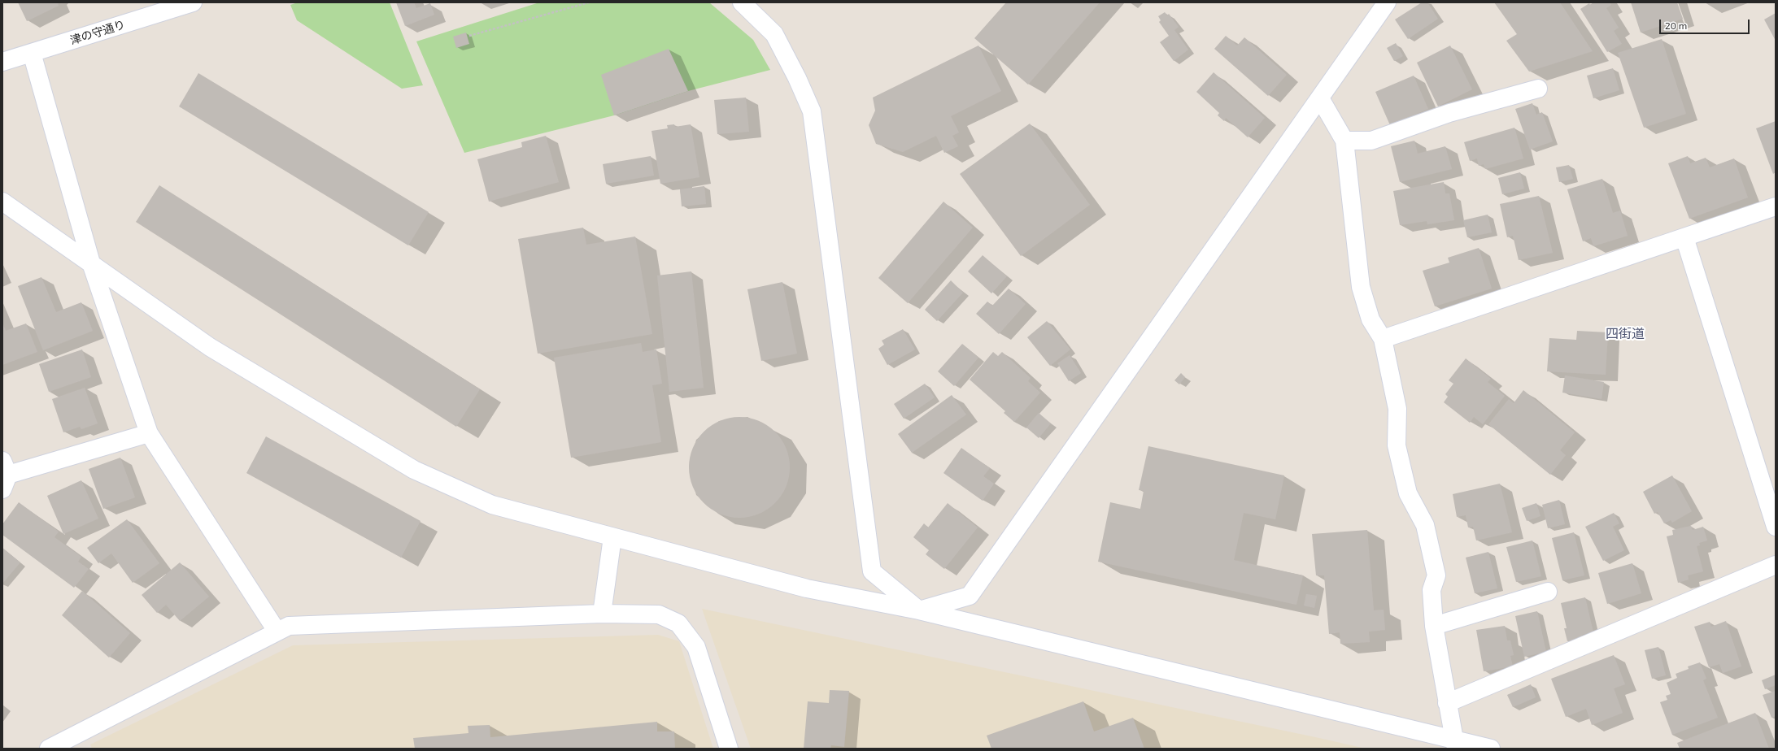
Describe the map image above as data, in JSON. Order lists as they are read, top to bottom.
{
  "streets": {
    "street": ["津の守通り"]
  },
  "districts": ["四街道"],
  "scale_bar": "20 m"
}
